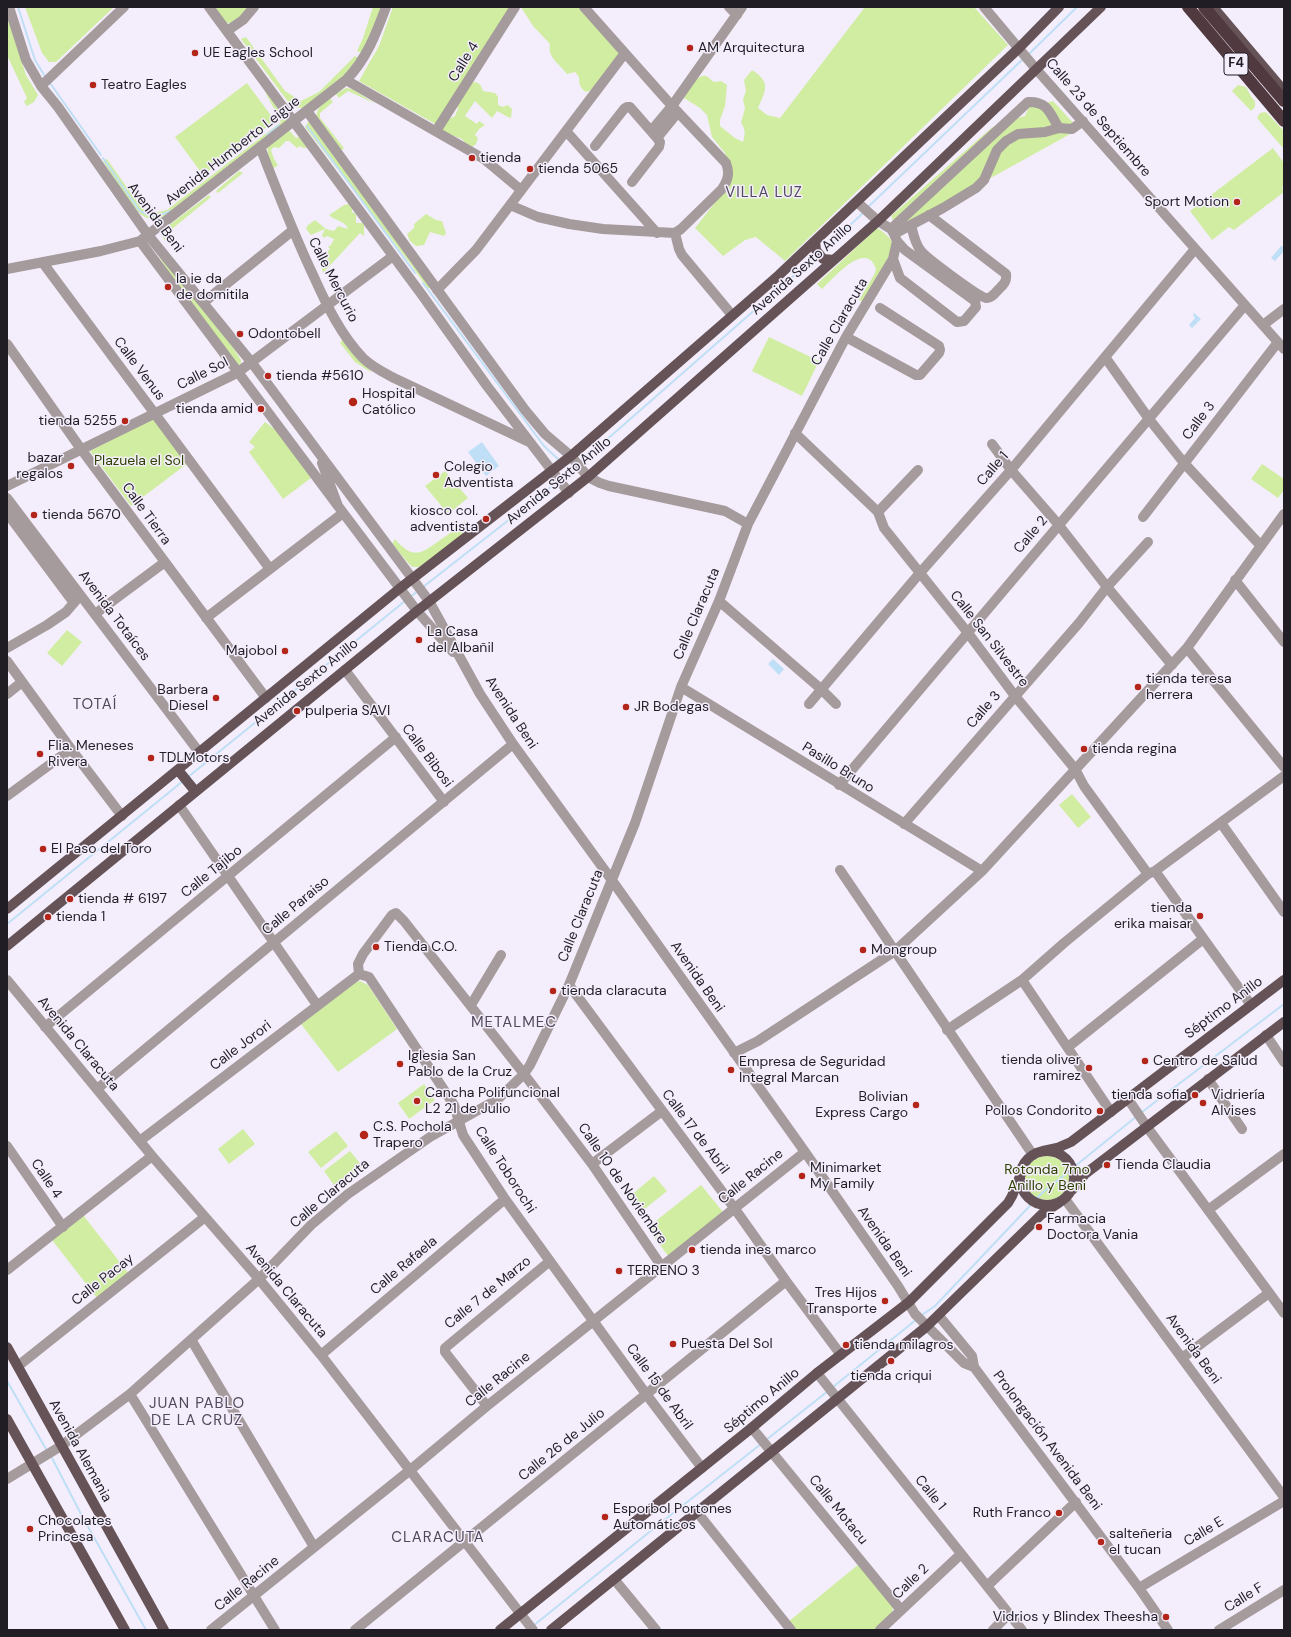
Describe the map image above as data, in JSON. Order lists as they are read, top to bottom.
{
  "streets": {
    "highway": ["F4"],
    "main road": ["Avenida Sexto Anillo", "Séptimo Anillo", "Avenida Alemania"],
    "street": [
      "Calle 4",
      "Calle 23 de Septiembre",
      "Avenida Humberto Leigue",
      "Avenida Beni",
      "Calle Mercurio",
      "Calle Claracuta",
      "Calle Venus",
      "Calle Sol",
      "Calle 3",
      "Calle 1",
      "Calle Tierra",
      "Calle 2",
      "Avenida Totaíces",
      "Calle San Silvestre",
      "Calle Bibosi",
      "Pasillo Bruno",
      "Calle Tajibo",
      "Calle Paraiso",
      "Avenida Claracuta",
      "Calle Jorori",
      "Calle 17 de Abril",
      "Calle Toborochi",
      "Calle Racine",
      "Calle 10 de Noviembre",
      "Calle Rafaela",
      "Calle Pacay",
      "Calle 7 de Marzo",
      "Calle 15 de Abril",
      "Prolongación Avenida Beni",
      "Calle 26 de Julio",
      "Calle Motacu",
      "Calle E",
      "Calle F"
    ]
  },
  "crossings": [
    ["Calle 23 de Septiembre", "Avenida Sexto Anillo"],
    ["Calle 23 de Septiembre", "Calle 3"],
    ["Calle 23 de Septiembre", "Calle 1"],
    ["Calle 23 de Septiembre", "Calle 2"],
    ["Avenida Humberto Leigue", "Avenida Beni"],
    ["Avenida Humberto Leigue", "Calle Mercurio"],
    ["Avenida Humberto Leigue", "Calle Venus"],
    ["Avenida Beni", "Avenida Sexto Anillo"],
    ["Avenida Beni", "Calle Claracuta"],
    ["Avenida Beni", "Calle Sol"],
    ["Avenida Beni", "Calle Paraiso"],
    ["Avenida Beni", "Séptimo Anillo"],
    ["Avenida Beni", "Calle Racine"],
    ["Avenida Beni", "Prolongación Avenida Beni"],
    ["Avenida Sexto Anillo", "Calle Tierra"],
    ["Avenida Sexto Anillo", "Avenida Totaíces"],
    ["Avenida Sexto Anillo", "Calle Bibosi"],
    ["Calle Mercurio", "Calle Sol"],
    ["Calle Claracuta", "Calle San Silvestre"],
    ["Calle Claracuta", "Pasillo Bruno"],
    ["Calle Claracuta", "Avenida Claracuta"],
    ["Calle Claracuta", "Calle 17 de Abril"],
    ["Calle Claracuta", "Calle Toborochi"],
    ["Calle Claracuta", "Calle 10 de Noviembre"],
    ["Calle Claracuta", "Avenida Alemania"],
    ["Calle Venus", "Calle Sol"],
    ["Calle Sol", "Calle Tierra"],
    ["Calle 3", "Calle San Silvestre"],
    ["Calle 3", "Pasillo Bruno"],
    ["Calle 1", "Calle 2"],
    ["Calle 1", "Calle San Silvestre"],
    ["Calle 1", "Séptimo Anillo"],
    ["Calle 2", "Calle San Silvestre"],
    ["Calle 2", "Pasillo Bruno"],
    ["Calle 2", "Calle Motacu"],
    ["Calle San Silvestre", "Séptimo Anillo"],
    ["Calle Bibosi", "Calle Tajibo"],
    ["Calle Bibosi", "Calle Paraiso"],
    ["Calle Tajibo", "Avenida Claracuta"],
    ["Calle Paraiso", "Avenida Claracuta"],
    ["Séptimo Anillo", "Avenida Claracuta"],
    ["Séptimo Anillo", "Calle 17 de Abril"],
    ["Séptimo Anillo", "Calle 15 de Abril"],
    ["Séptimo Anillo", "Prolongación Avenida Beni"],
    ["Séptimo Anillo", "Calle Motacu"],
    ["Avenida Claracuta", "Calle Jorori"],
    ["Avenida Claracuta", "Calle Racine"],
    ["Avenida Claracuta", "Calle Rafaela"],
    ["Avenida Claracuta", "Calle Pacay"],
    ["Avenida Claracuta", "Calle 26 de Julio"],
    ["Calle Jorori", "Calle Toborochi"],
    ["Calle Jorori", "Calle 10 de Noviembre"],
    ["Calle 17 de Abril", "Calle Racine"],
    ["Calle 17 de Abril", "Calle 26 de Julio"],
    ["Calle Toborochi", "Calle Racine"],
    ["Calle Toborochi", "Calle 10 de Noviembre"],
    ["Calle Toborochi", "Calle Rafaela"],
    ["Calle Toborochi", "Calle 7 de Marzo"],
    ["Calle Toborochi", "Calle 15 de Abril"],
    ["Calle Racine", "Calle 10 de Noviembre"],
    ["Calle Racine", "Calle 7 de Marzo"],
    ["Calle Racine", "Calle 15 de Abril"],
    ["Calle Pacay", "Avenida Alemania"],
    ["Calle 15 de Abril", "Calle 26 de Julio"],
    ["Prolongación Avenida Beni", "Calle E"]
  ],
  "districts": [
    "VILLA LUZ",
    "TOTAÍ",
    "METALMEC",
    "JUAN PABLO DE LA CRUZ",
    "CLARACUTA"
  ],
  "parks": ["Plazuela el Sol", "Rotonda 7mo Anillo y Beni"],
  "places": [
    "AM Arquitectura",
    "UE Eagles School",
    "Teatro Eagles",
    "tienda",
    "tienda 5065",
    "Sport Motion",
    "la ie da de domitila",
    "Odontobell",
    "tienda #5610",
    "Hospital Católico",
    "tienda amid",
    "tienda 5255",
    "bazar regalos",
    "Colegio Adventista",
    "tienda 5670",
    "kiosco col. adventista",
    "La Casa del Albañil",
    "Majobol",
    "tienda teresa herrera",
    "Barbera Diesel",
    "JR Bodegas",
    "pulperia SAVI",
    "tienda regina",
    "Flia. Meneses Rivera",
    "TDLMotors",
    "El Paso del Toro",
    "tienda # 6197",
    "tienda erika maisar",
    "tienda 1",
    "Tienda C.O.",
    "Mongroup",
    "tienda claracuta",
    "Centro de Salud",
    "Iglesia San Pablo de la Cruz",
    "tienda oliver ramirez",
    "Empresa de Seguridad Integral Marcan",
    "tienda sofia",
    "Cancha Polifuncional L2 21 de Julio",
    "Vidriería Alvises",
    "Bolivian Express Cargo",
    "Pollos Condorito",
    "C.S. Pochola Trapero",
    "Tienda Claudia",
    "Minimarket My Family",
    "Farmacia Doctora Vania",
    "tienda ines marco",
    "TERRENO 3",
    "Tres Hijos Transporte",
    "Puesta Del Sol",
    "tienda milagros",
    "tienda criqui",
    "Ruth Franco",
    "Esporbol Portones Automáticos",
    "Chocolates Princesa",
    "salteñeria el tucan",
    "Vidrios y Blindex Theesha"
  ]
}
